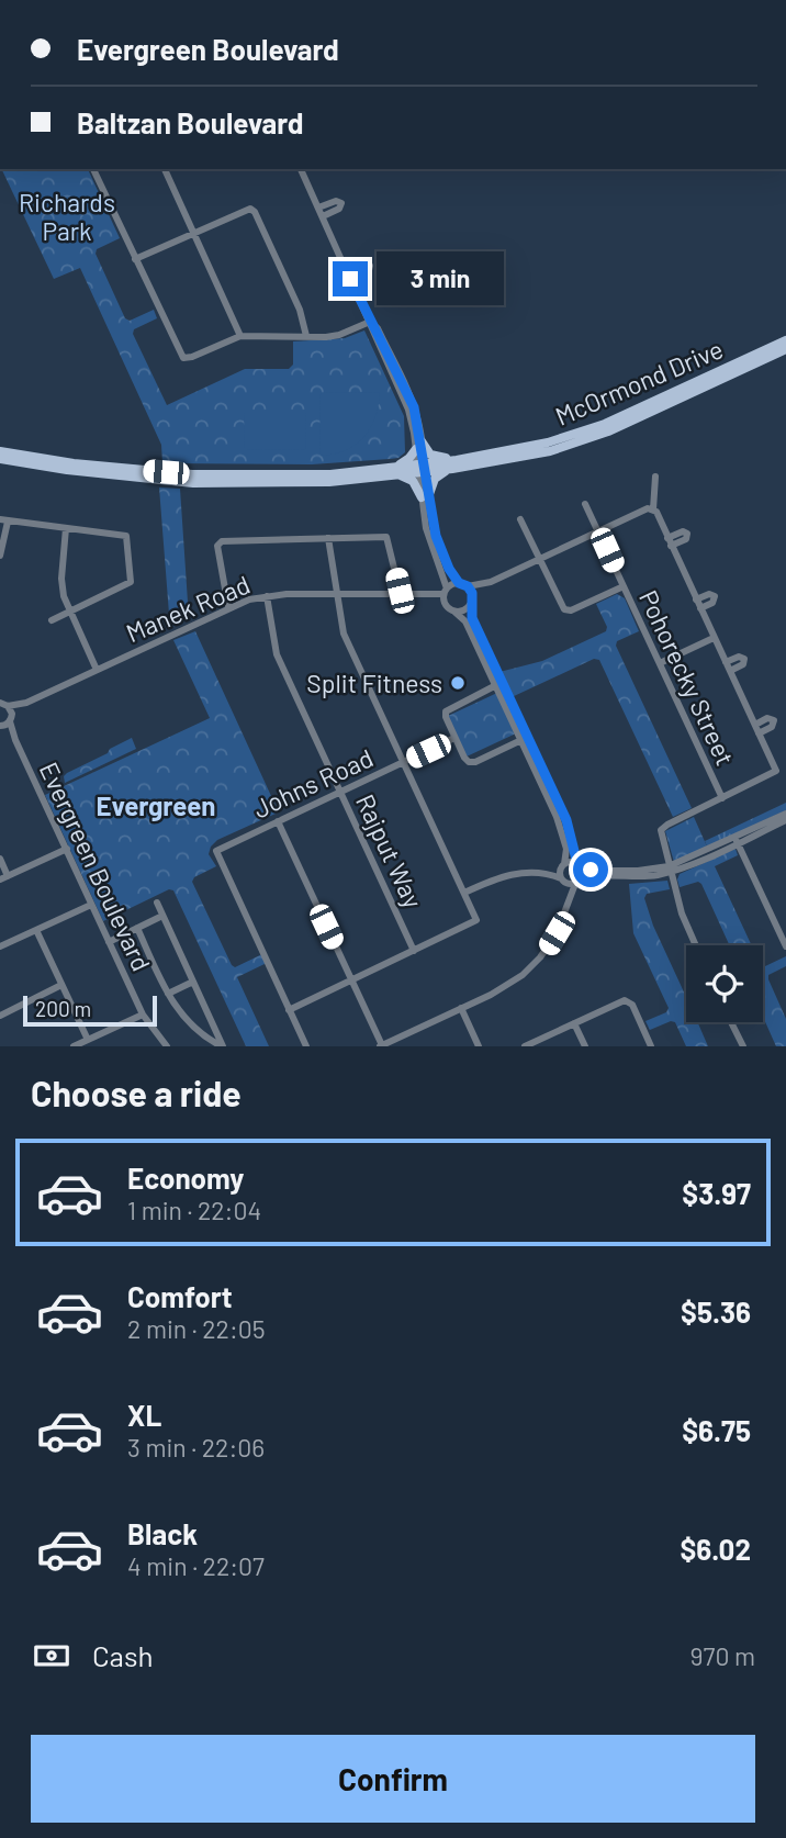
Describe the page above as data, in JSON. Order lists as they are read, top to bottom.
{
  "streets": {
    "main road": ["McOrmond Drive"],
    "street": [
      "Manek Road",
      "Pohorecky Street",
      "Johns Road",
      "Rajput Way",
      "Evergreen Boulevard"
    ]
  },
  "crossings": [
    ["Manek Road", "Rajput Way"],
    ["Manek Road", "Evergreen Boulevard"],
    ["Johns Road", "Rajput Way"]
  ],
  "districts": ["Evergreen"],
  "parks": ["Richards Park"],
  "places": ["Split Fitness"],
  "scale_bar": "200 m",
  "page": {
    "banner": ["Evergreen Boulevard", "Baltzan Boulevard"],
    "bubble": "3 min",
    "scale": "200 m",
    "heading": "Choose a ride",
    "list": [
      {
        "name": "Economy",
        "note": "1 min · 22:04",
        "value": "$3.97"
      },
      {
        "name": "Comfort",
        "note": "2 min · 22:05",
        "value": "$5.36"
      },
      {
        "name": "XL",
        "note": "3 min · 22:06",
        "value": "$6.75"
      },
      {
        "name": "Black",
        "note": "4 min · 22:07",
        "value": "$6.02"
      }
    ],
    "pay": ["Cash", "970 m"],
    "buttons": "Confirm"
  }
}
